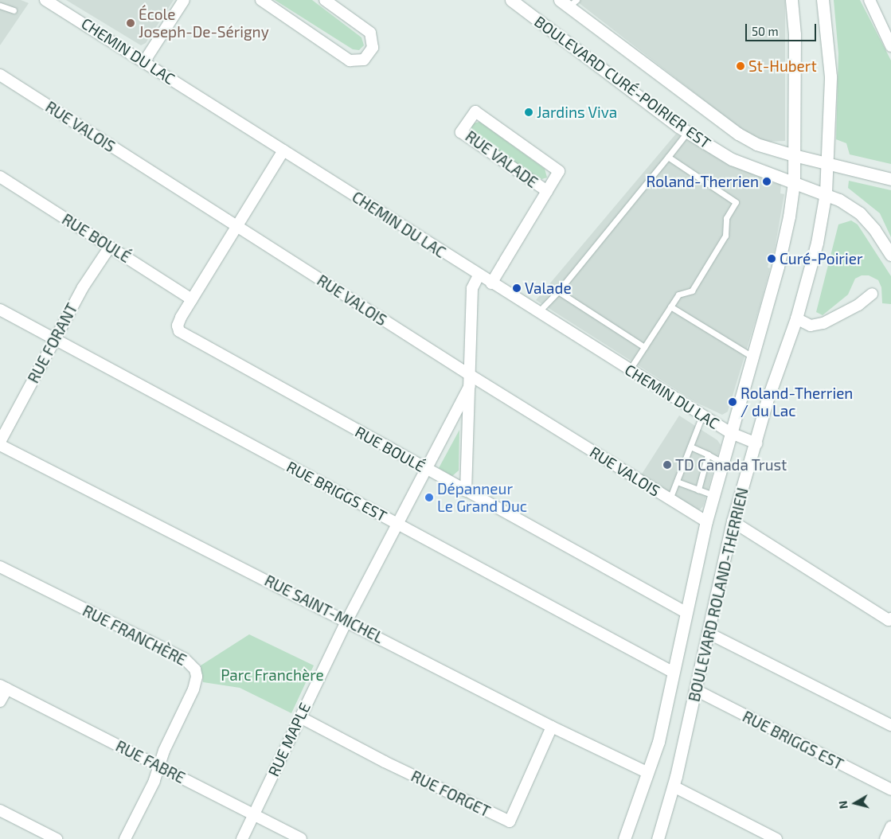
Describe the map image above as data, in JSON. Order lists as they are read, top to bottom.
{
  "streets": {
    "main road": ["BOULEVARD CURÉ-POIRIER EST", "BOULEVARD ROLAND-THERRIEN"],
    "street": [
      "CHEMIN DU LAC",
      "RUE VALOIS",
      "RUE VALADE",
      "RUE BOULÉ",
      "RUE FORANT",
      "RUE BRIGGS EST",
      "RUE SAINT-MICHEL",
      "RUE FRANCHÈRE",
      "RUE MAPLE",
      "RUE FABRE",
      "RUE FORGET"
    ]
  },
  "crossings": [
    ["CHEMIN DU LAC", "RUE VALADE"],
    ["CHEMIN DU LAC", "BOULEVARD ROLAND-THERRIEN"],
    ["CHEMIN DU LAC", "RUE MAPLE"],
    ["BOULEVARD CURÉ-POIRIER EST", "BOULEVARD ROLAND-THERRIEN"],
    ["RUE VALOIS", "BOULEVARD ROLAND-THERRIEN"],
    ["RUE VALOIS", "RUE MAPLE"],
    ["RUE BOULÉ", "RUE FORANT"],
    ["RUE BOULÉ", "BOULEVARD ROLAND-THERRIEN"],
    ["RUE BOULÉ", "RUE MAPLE"],
    ["RUE FORANT", "RUE BRIGGS EST"],
    ["RUE BRIGGS EST", "BOULEVARD ROLAND-THERRIEN"],
    ["RUE BRIGGS EST", "RUE MAPLE"],
    ["BOULEVARD ROLAND-THERRIEN", "RUE SAINT-MICHEL"],
    ["RUE SAINT-MICHEL", "RUE MAPLE"],
    ["RUE SAINT-MICHEL", "RUE FORGET"],
    ["RUE FRANCHÈRE", "RUE FABRE"],
    ["RUE MAPLE", "RUE FABRE"],
    ["RUE MAPLE", "RUE FORGET"]
  ],
  "parks": ["Parc Franchère"],
  "places": [
    "École Joseph-De-Sérigny",
    "St-Hubert",
    "Jardins Viva",
    "Roland-Therrien",
    "Curé-Poirier",
    "Valade",
    "Roland-Therrien / du Lac",
    "TD Canada Trust",
    "Dépanneur Le Grand Duc"
  ],
  "scale_bar": "50 m",
  "north": "left"
}
